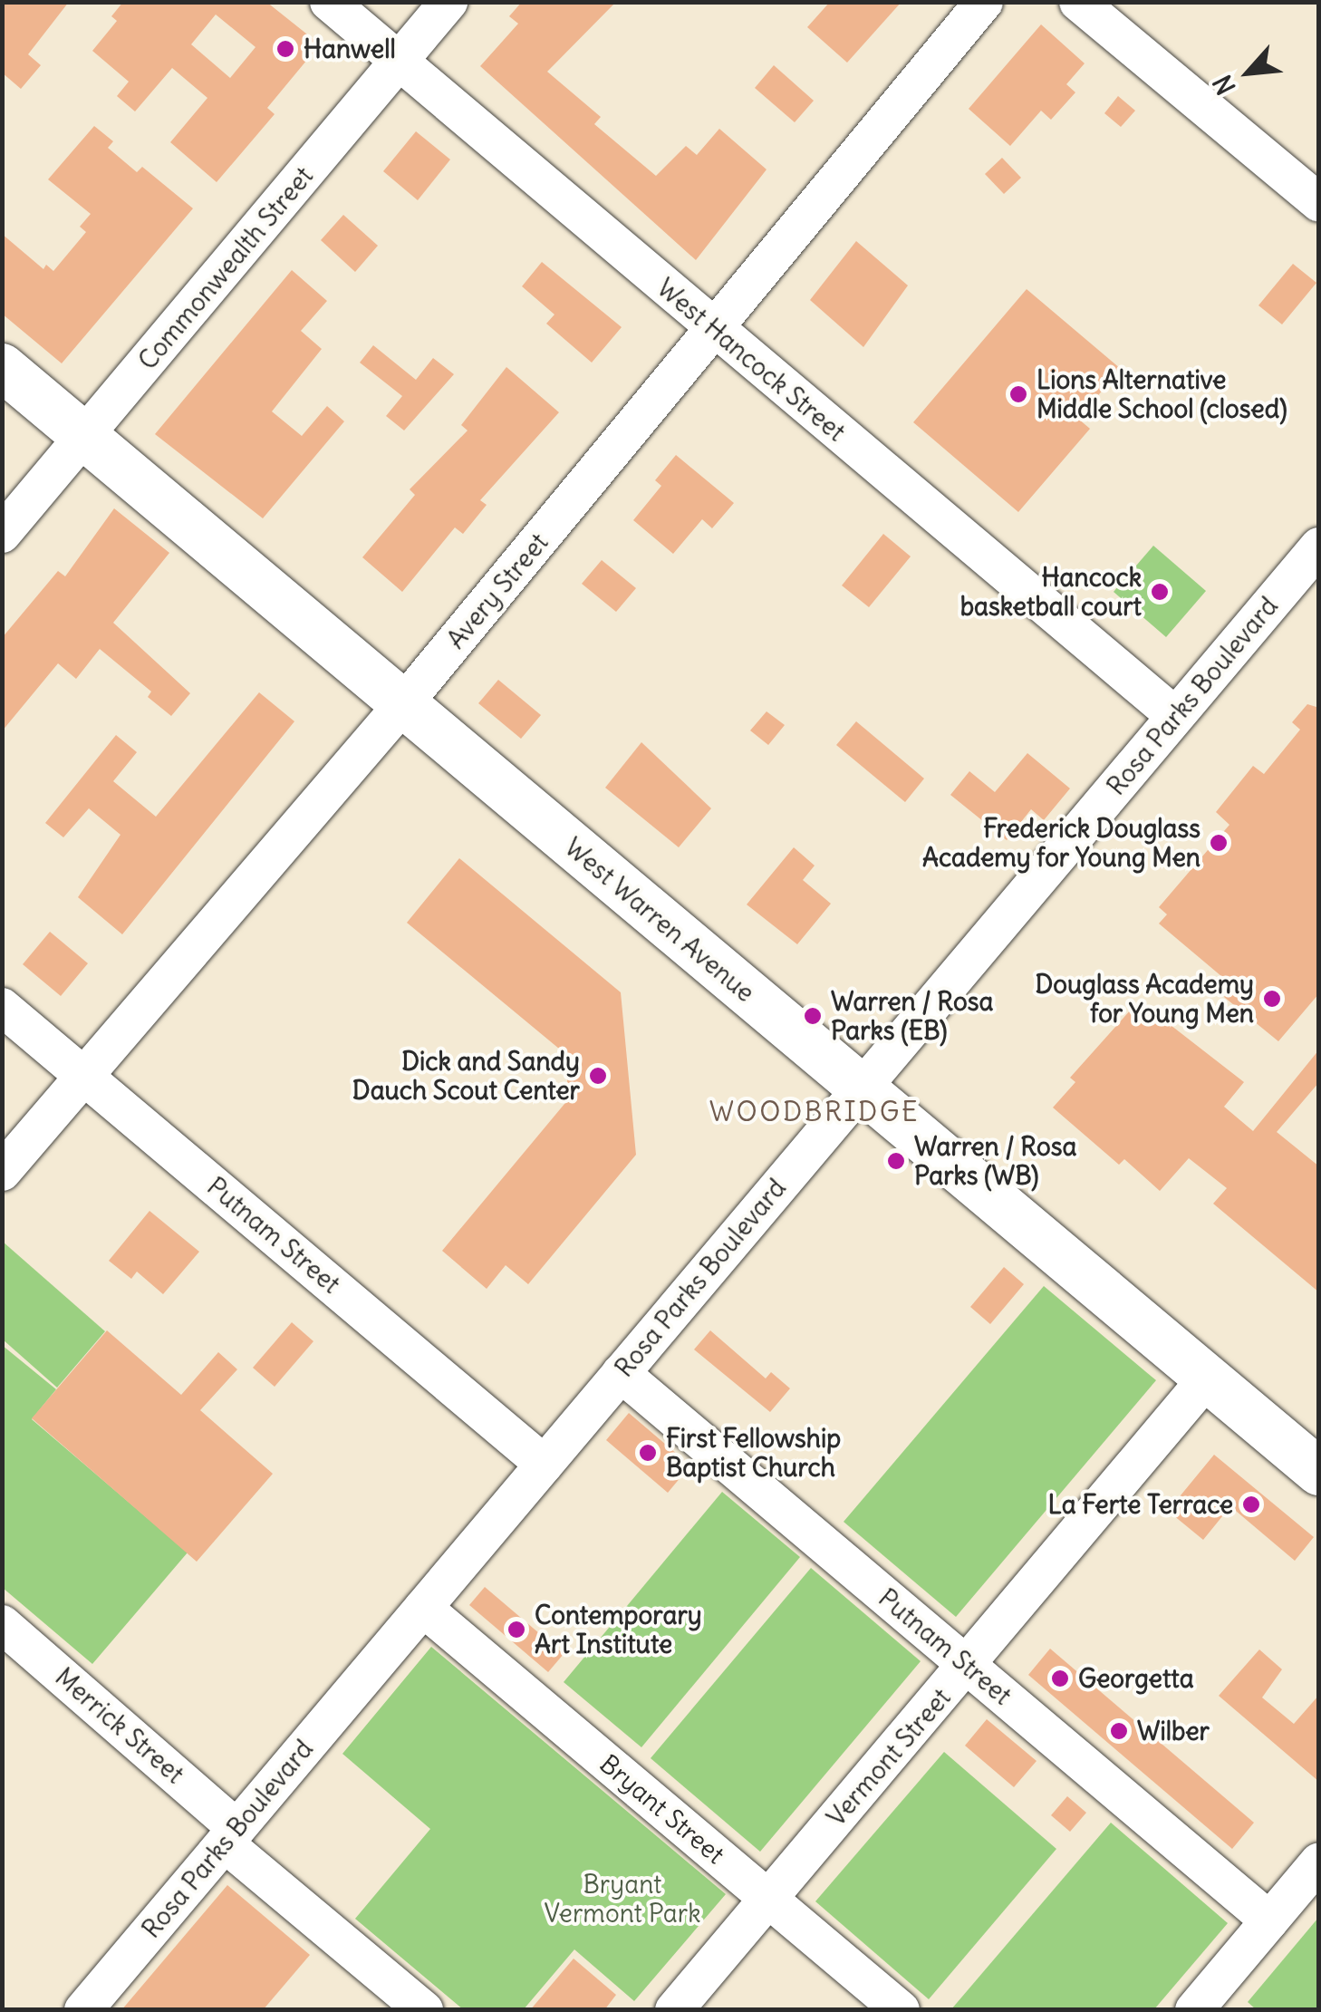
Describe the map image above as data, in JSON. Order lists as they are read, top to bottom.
{
  "streets": {
    "main road": ["West Warren Avenue"],
    "street": [
      "Commonwealth Street",
      "West Hancock Street",
      "Avery Street",
      "Rosa Parks Boulevard",
      "Putnam Street",
      "Merrick Street",
      "Vermont Street",
      "Bryant Street"
    ]
  },
  "crossings": [
    ["Commonwealth Street", "West Hancock Street"],
    ["Commonwealth Street", "West Warren Avenue"],
    ["West Hancock Street", "Avery Street"],
    ["West Hancock Street", "Rosa Parks Boulevard"],
    ["Avery Street", "West Warren Avenue"],
    ["Avery Street", "Putnam Street"],
    ["Rosa Parks Boulevard", "West Warren Avenue"],
    ["Rosa Parks Boulevard", "Putnam Street"],
    ["Rosa Parks Boulevard", "Merrick Street"],
    ["Rosa Parks Boulevard", "Bryant Street"],
    ["West Warren Avenue", "Vermont Street"],
    ["Putnam Street", "Vermont Street"],
    ["Vermont Street", "Bryant Street"]
  ],
  "districts": ["WOODBRIDGE"],
  "parks": ["Bryant Vermont Park"],
  "places": [
    "Hanwell",
    "Lions Alternative Middle School (closed)",
    "Hancock basketball court",
    "Frederick Douglass Academy for Young Men",
    "Douglass Academy for Young Men",
    "Warren / Rosa Parks (EB)",
    "Dick and Sandy Dauch Scout Center",
    "Warren / Rosa Parks (WB)",
    "First Fellowship Baptist Church",
    "La Ferte Terrace",
    "Contemporary Art Institute",
    "Georgetta",
    "Wilber"
  ],
  "north": "bottom left"
}
